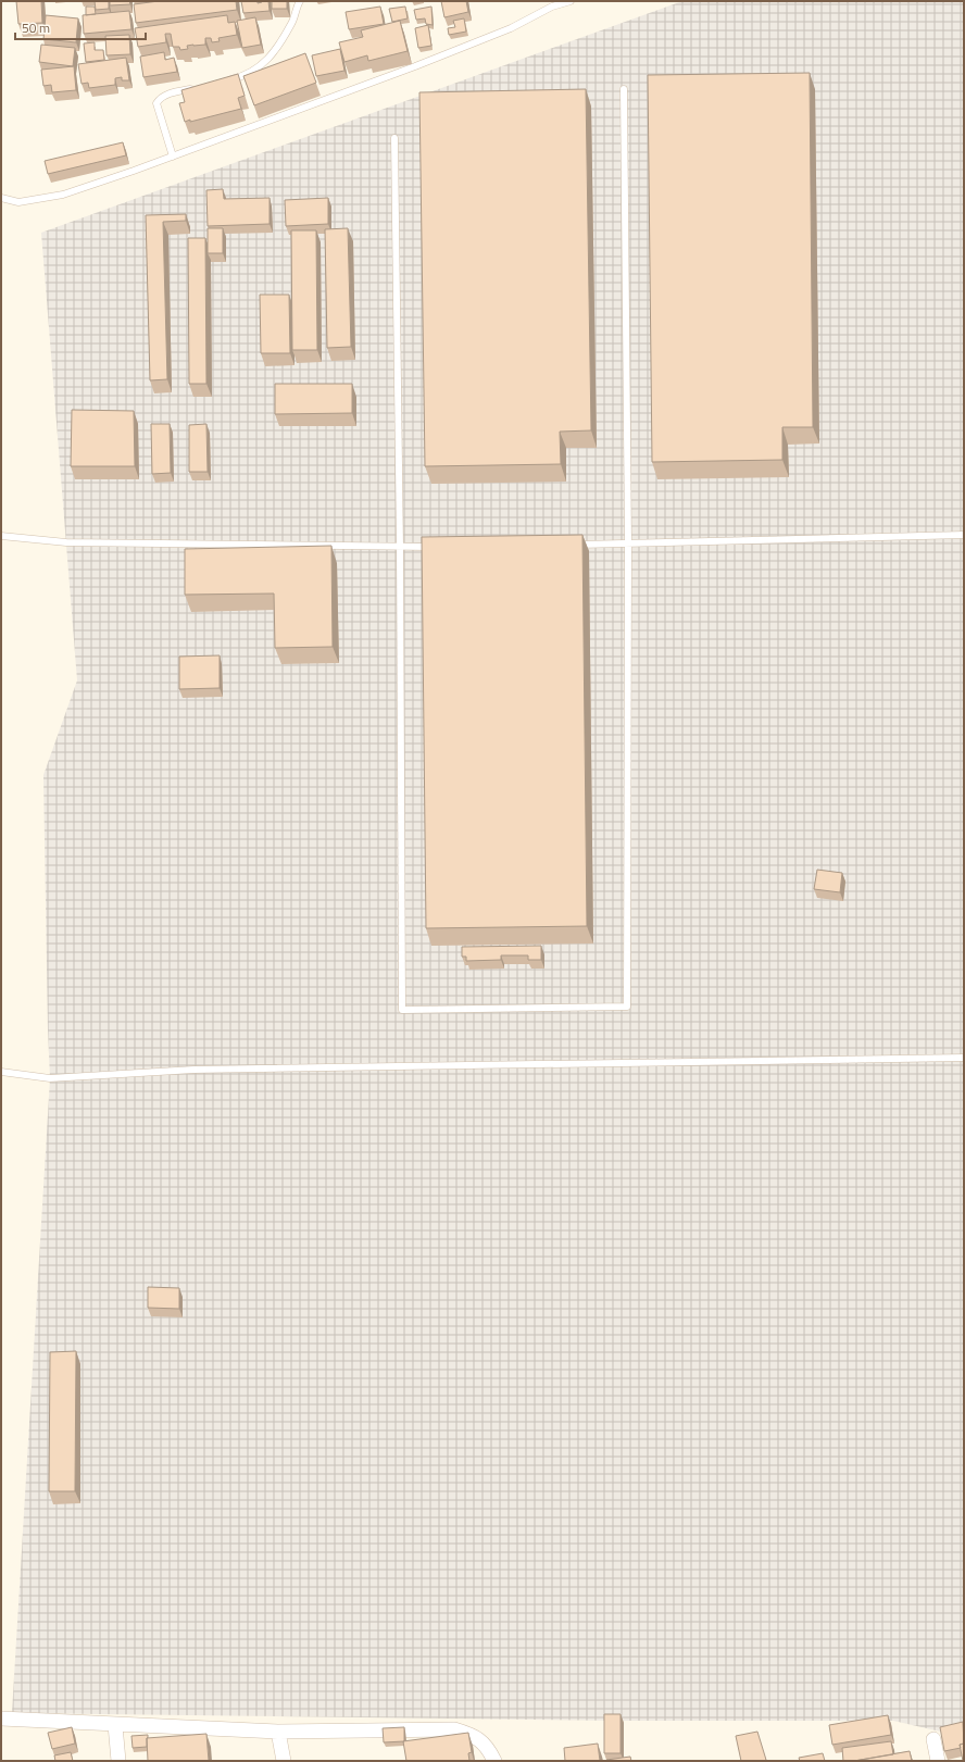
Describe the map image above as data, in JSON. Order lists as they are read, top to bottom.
{
  "scale_bar": "50 m"
}
